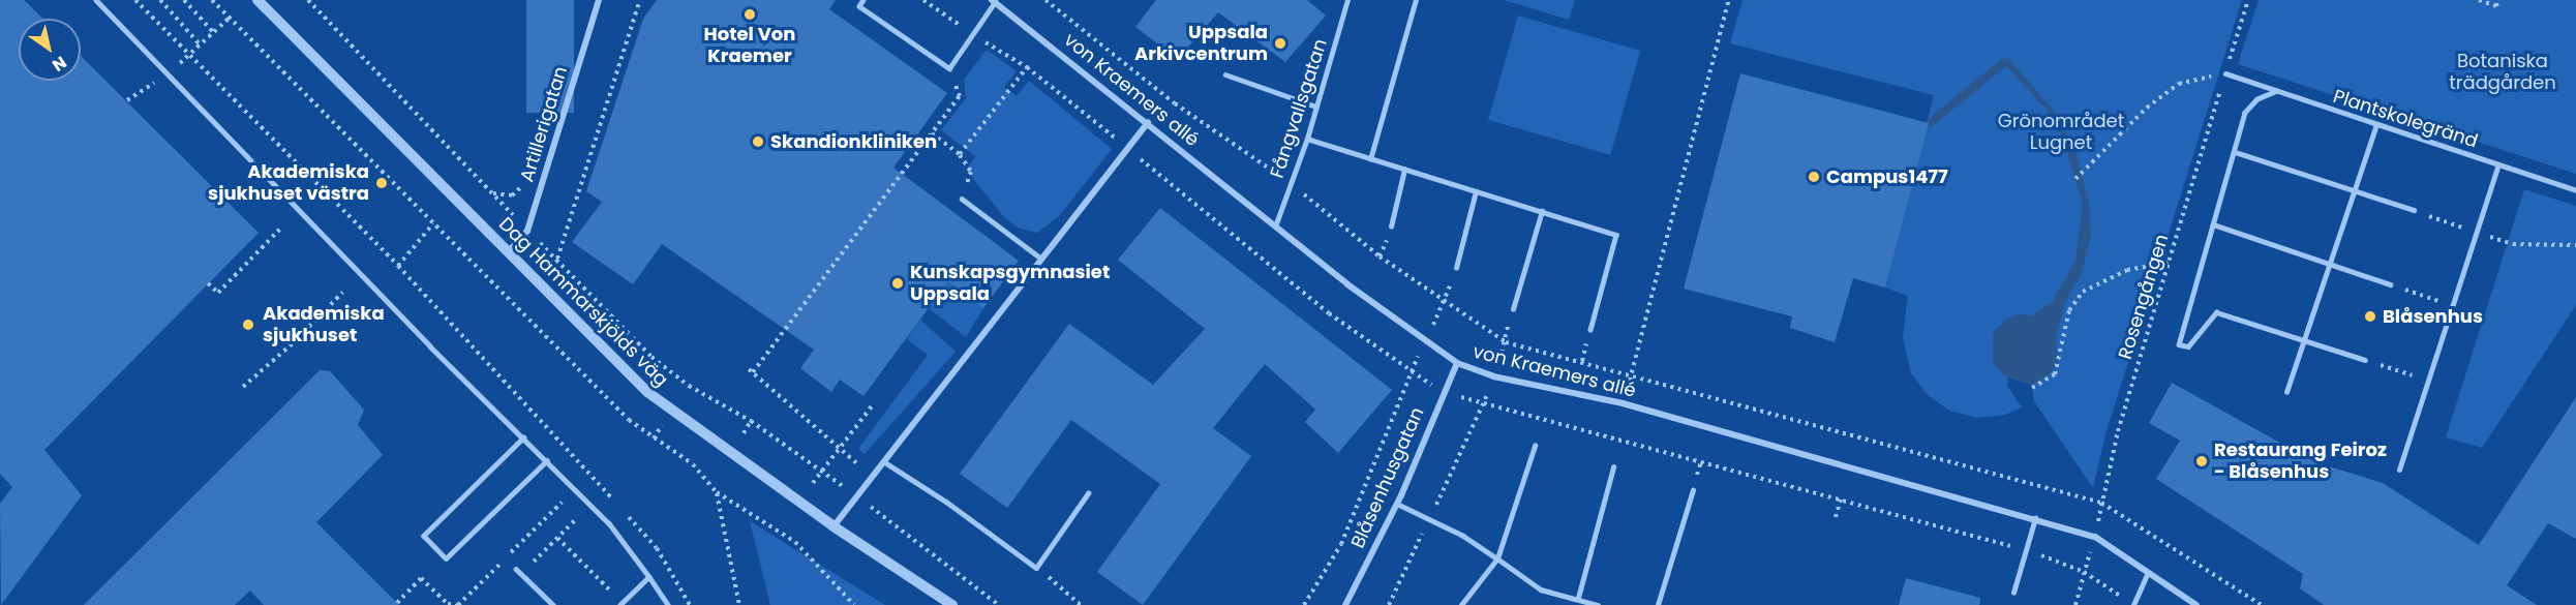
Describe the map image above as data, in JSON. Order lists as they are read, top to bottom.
{
  "streets": {
    "street": [
      "von Kraemers allé",
      "Artillerigatan",
      "Dag Hammarskjölds väg",
      "Blåsenhusgatan"
    ],
    "lane": ["Fångvallsgatan", "Plantskolegränd"],
    "path": ["Rosengången"]
  },
  "crossings": [
    ["von Kraemers allé", "Fångvallsgatan"],
    ["von Kraemers allé", "Rosengången"],
    ["von Kraemers allé", "Blåsenhusgatan"],
    ["Plantskolegränd", "Rosengången"],
    ["Artillerigatan", "Dag Hammarskjölds väg"]
  ],
  "parks": ["Botaniska trädgården", "Grönområdet Lugnet"],
  "places": [
    "Hotel Von Kraemer",
    "Uppsala Arkivcentrum",
    "Skandionkliniken",
    "Campus1477",
    "Akademiska sjukhuset västra",
    "Kunskapsgymnasiet Uppsala",
    "Blåsenhus",
    "Akademiska sjukhuset",
    "Restaurang Feiroz - Blåsenhus"
  ],
  "north": "bottom right"
}
